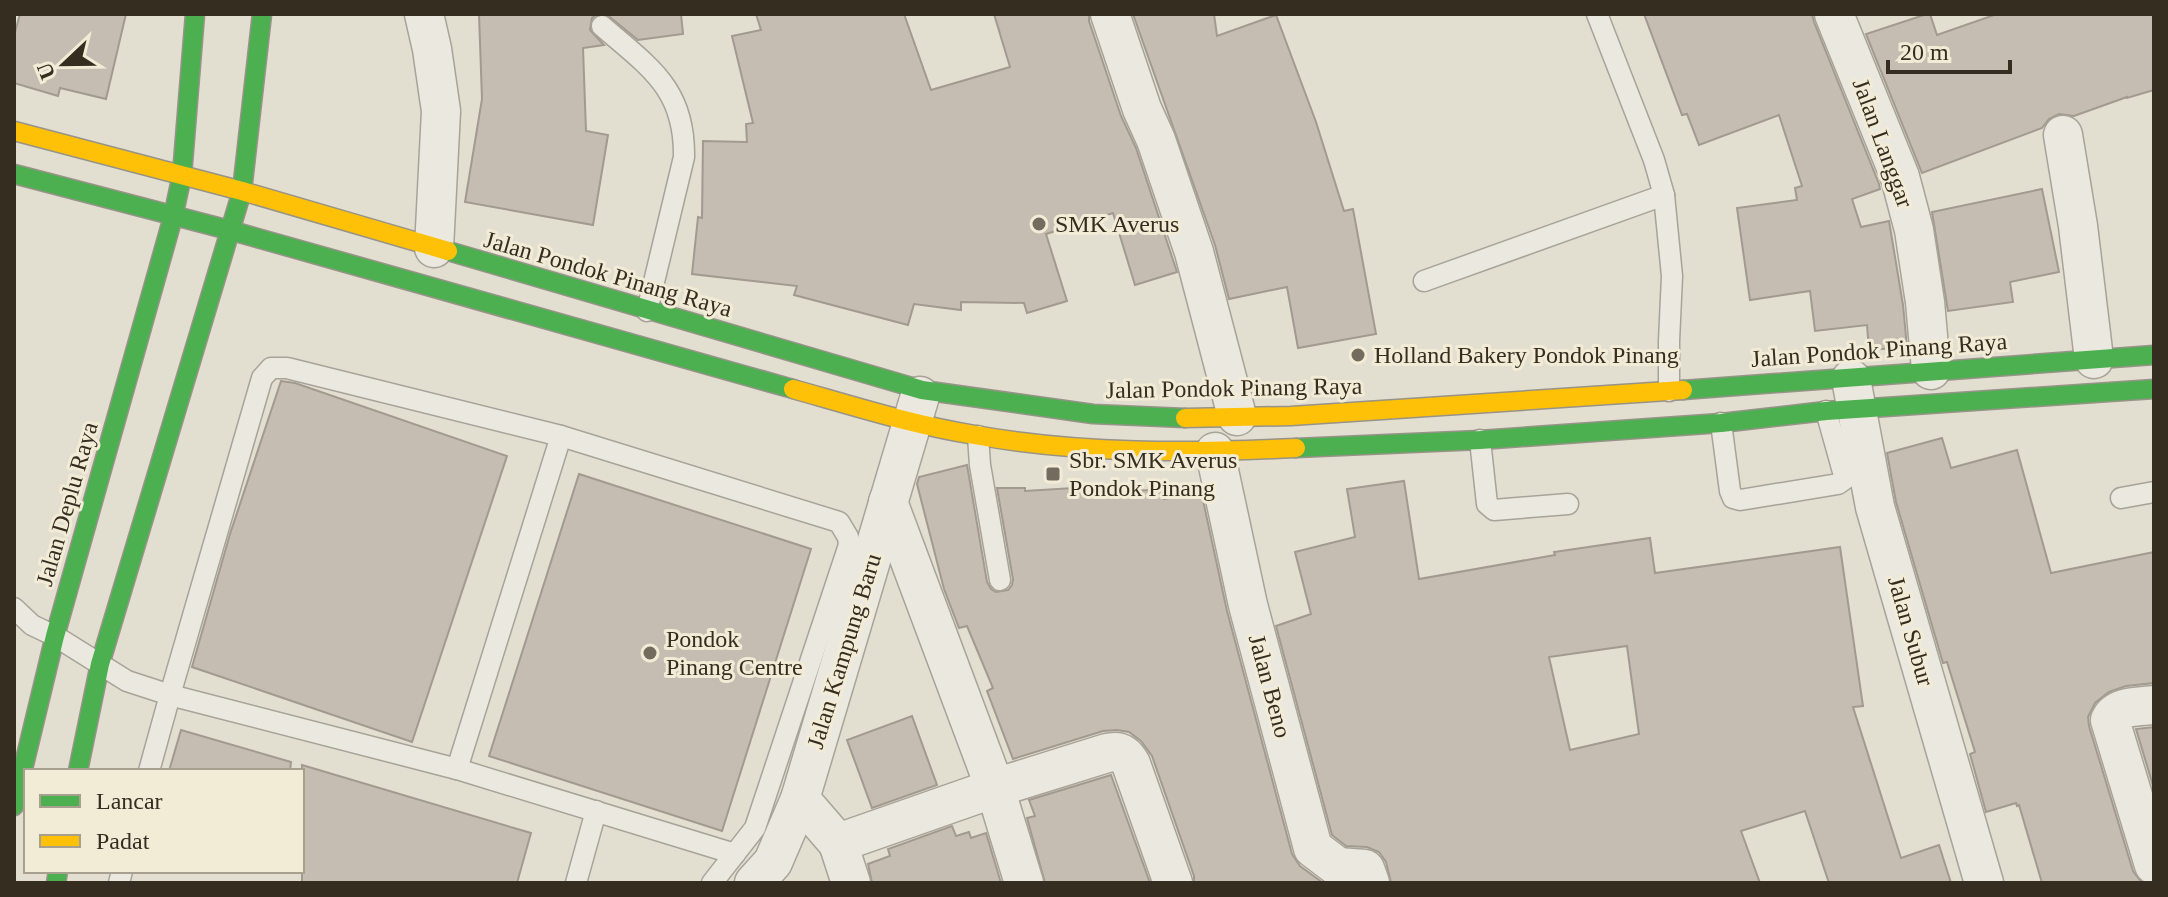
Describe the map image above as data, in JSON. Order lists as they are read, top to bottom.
{
  "streets": {
    "main road": ["Jalan Pondok Pinang Raya", "Jalan Deplu Raya"],
    "street": [
      "Jalan Langgar",
      "Jalan Subur",
      "Jalan Kampung Baru",
      "Jalan Beno"
    ]
  },
  "crossings": [
    ["Jalan Langgar", "Jalan Pondok Pinang Raya"],
    ["Jalan Pondok Pinang Raya", "Jalan Deplu Raya"],
    ["Jalan Pondok Pinang Raya", "Jalan Subur"],
    ["Jalan Pondok Pinang Raya", "Jalan Kampung Baru"],
    ["Jalan Pondok Pinang Raya", "Jalan Beno"]
  ],
  "places": {
    "other": ["SMK Averus", "Holland Bakery Pondok Pinang", "Pondok Pinang Centre"],
    "transit": ["Sbr. SMK Averus Pondok Pinang"]
  },
  "legend": ["Lancar", "Padat"],
  "scale_bar": "20 m",
  "north": "left"
}
